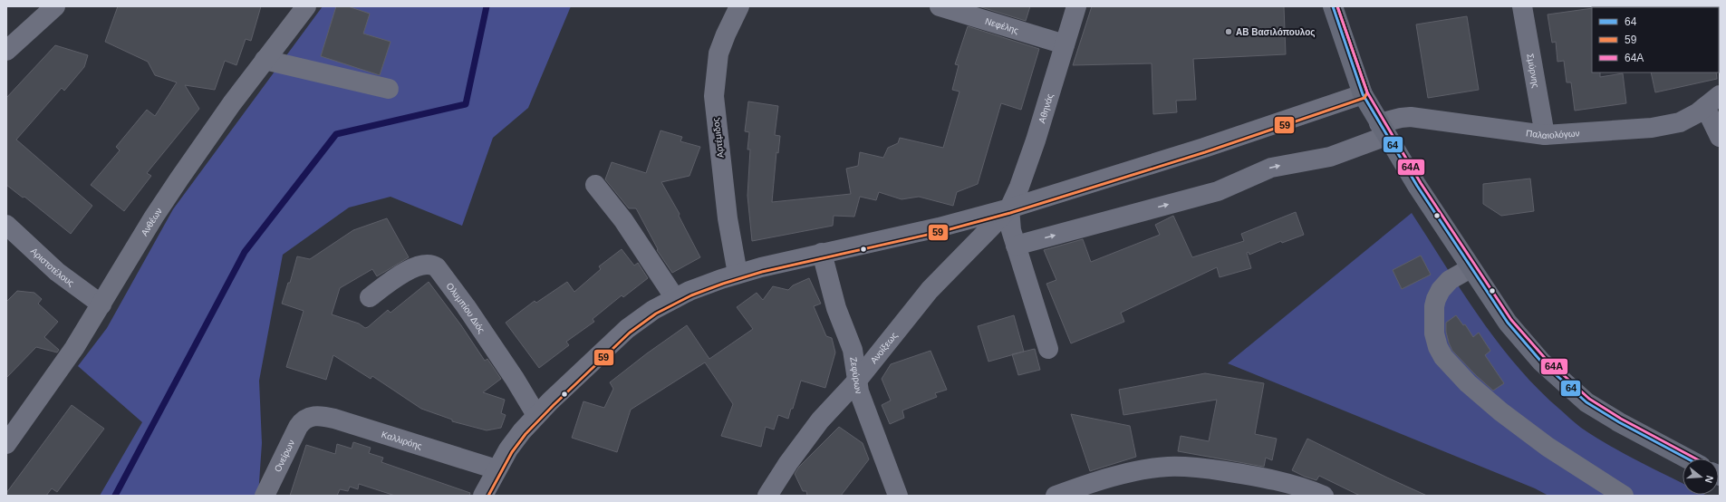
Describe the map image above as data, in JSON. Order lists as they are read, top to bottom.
{
  "streets": {
    "street": [
      "Νεφέλης",
      "Σμύρνης",
      "Αθηνάς",
      "Παλαιολόγων",
      "Αρτέμιδος",
      "Ανθέων",
      "Αριστοτέλους",
      "Ολυμπίου Διός",
      "Ανοίξεως",
      "Ζεφύρων",
      "Καλλιρόης",
      "Ονείρων"
    ]
  },
  "crossings": [
    ["Νεφέλης", "Αθηνάς"],
    ["Σμύρνης", "Παλαιολόγων"],
    ["Αθηνάς", "Ανοίξεως"],
    ["Ανθέων", "Αριστοτέλους"],
    ["Ανοίξεως", "Ζεφύρων"],
    ["Καλλιρόης", "Ονείρων"]
  ],
  "places": ["ΑΒ Βασιλόπουλος"],
  "lines": ["transit line 64", "transit line 59", "transit line 64Α"],
  "legend": ["64", "59", "64Α"],
  "north": "right"
}
